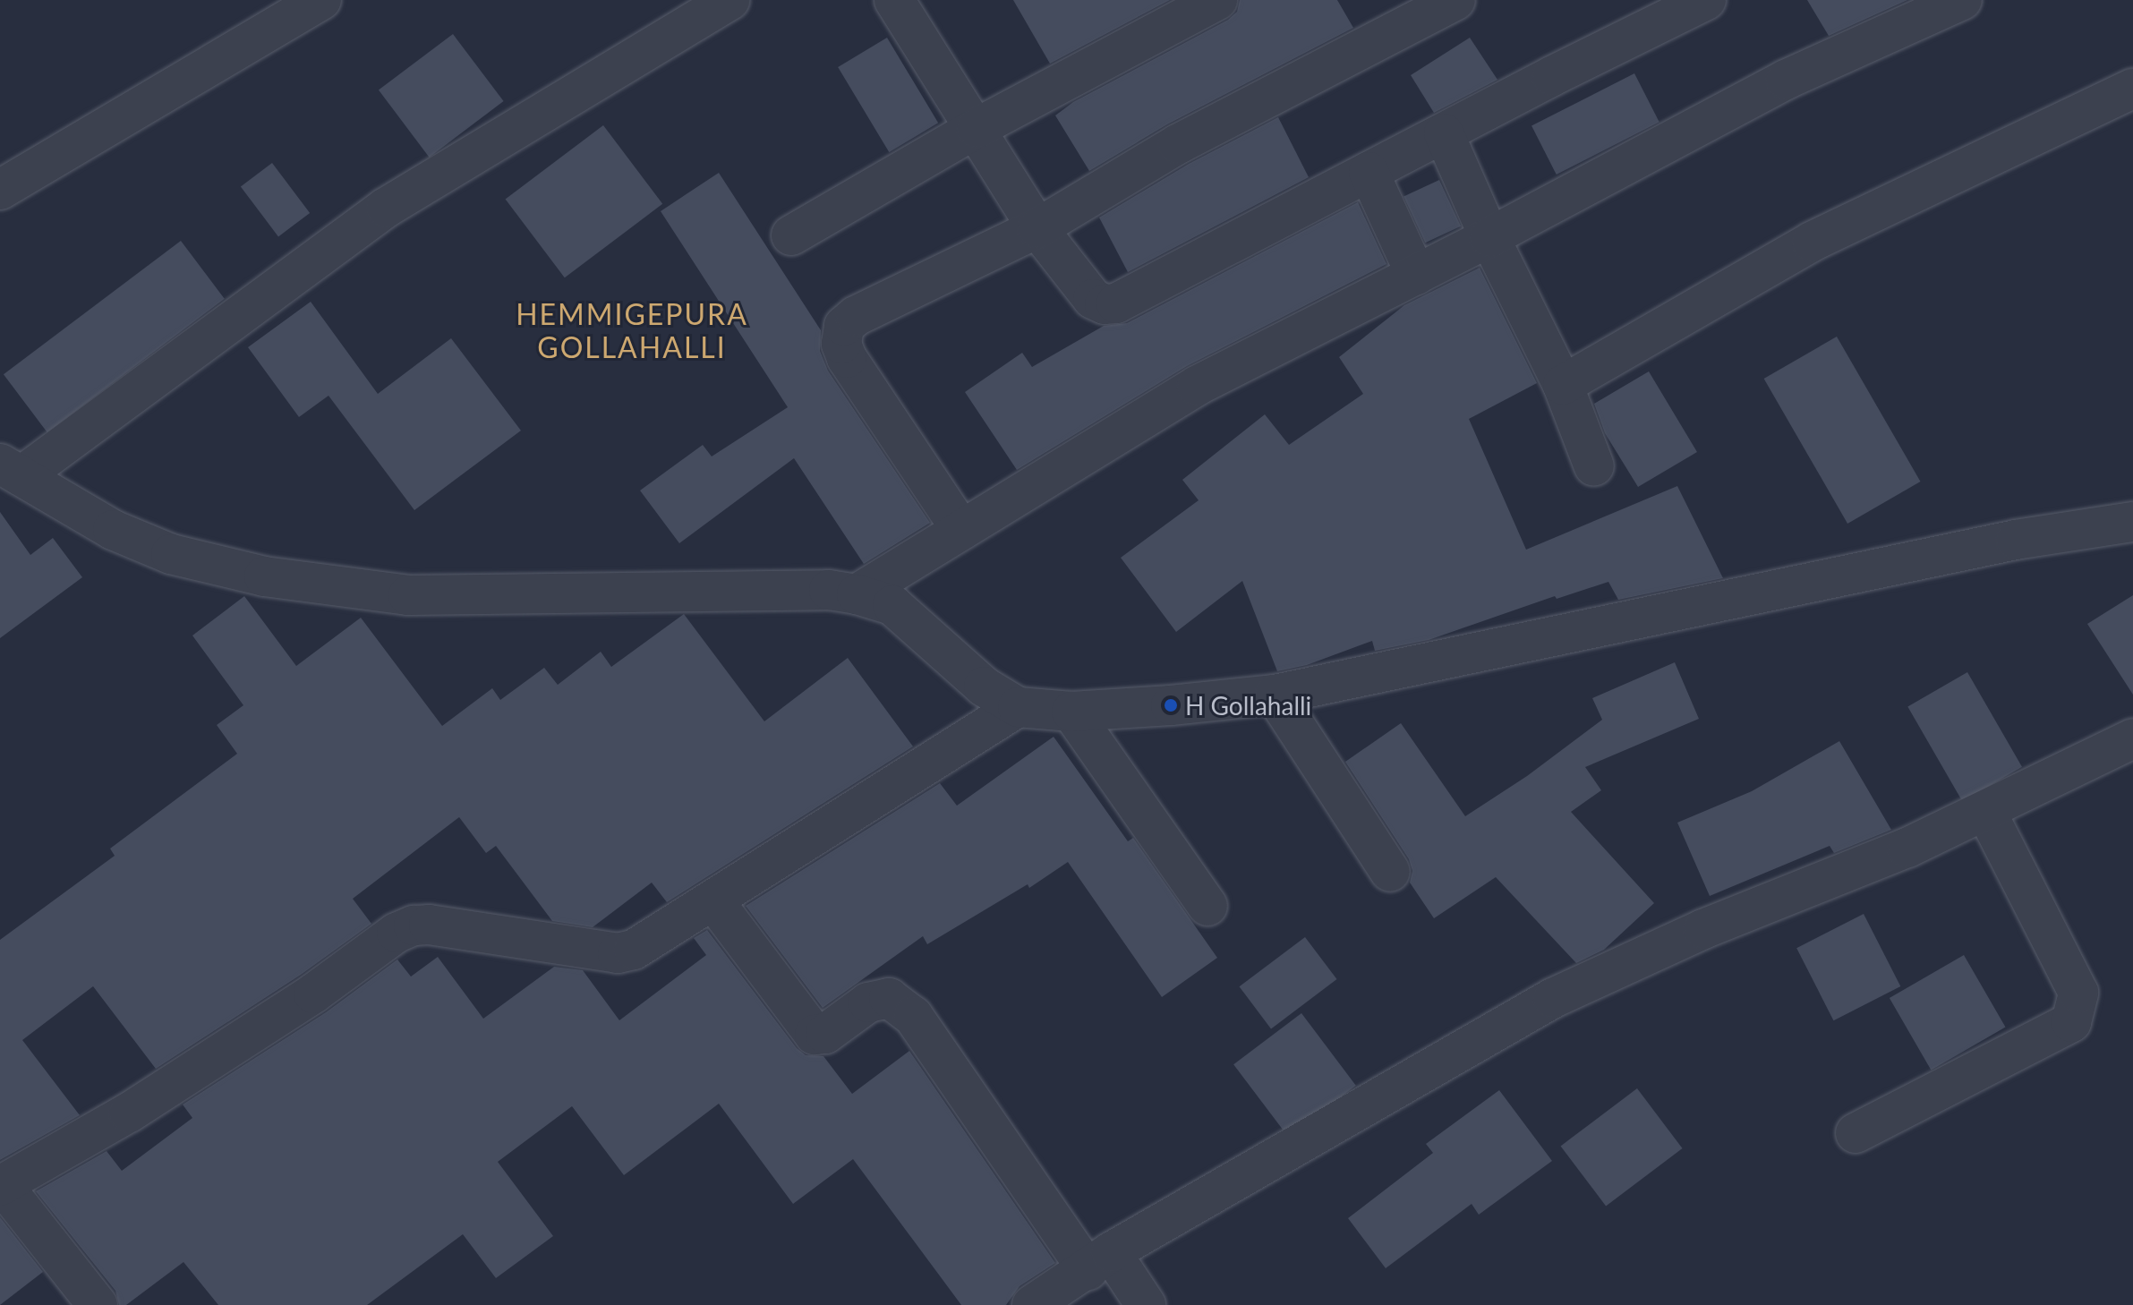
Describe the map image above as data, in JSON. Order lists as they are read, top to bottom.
{
  "districts": ["HEMMIGEPURA GOLLAHALLI"],
  "places": ["H Gollahalli"]
}
